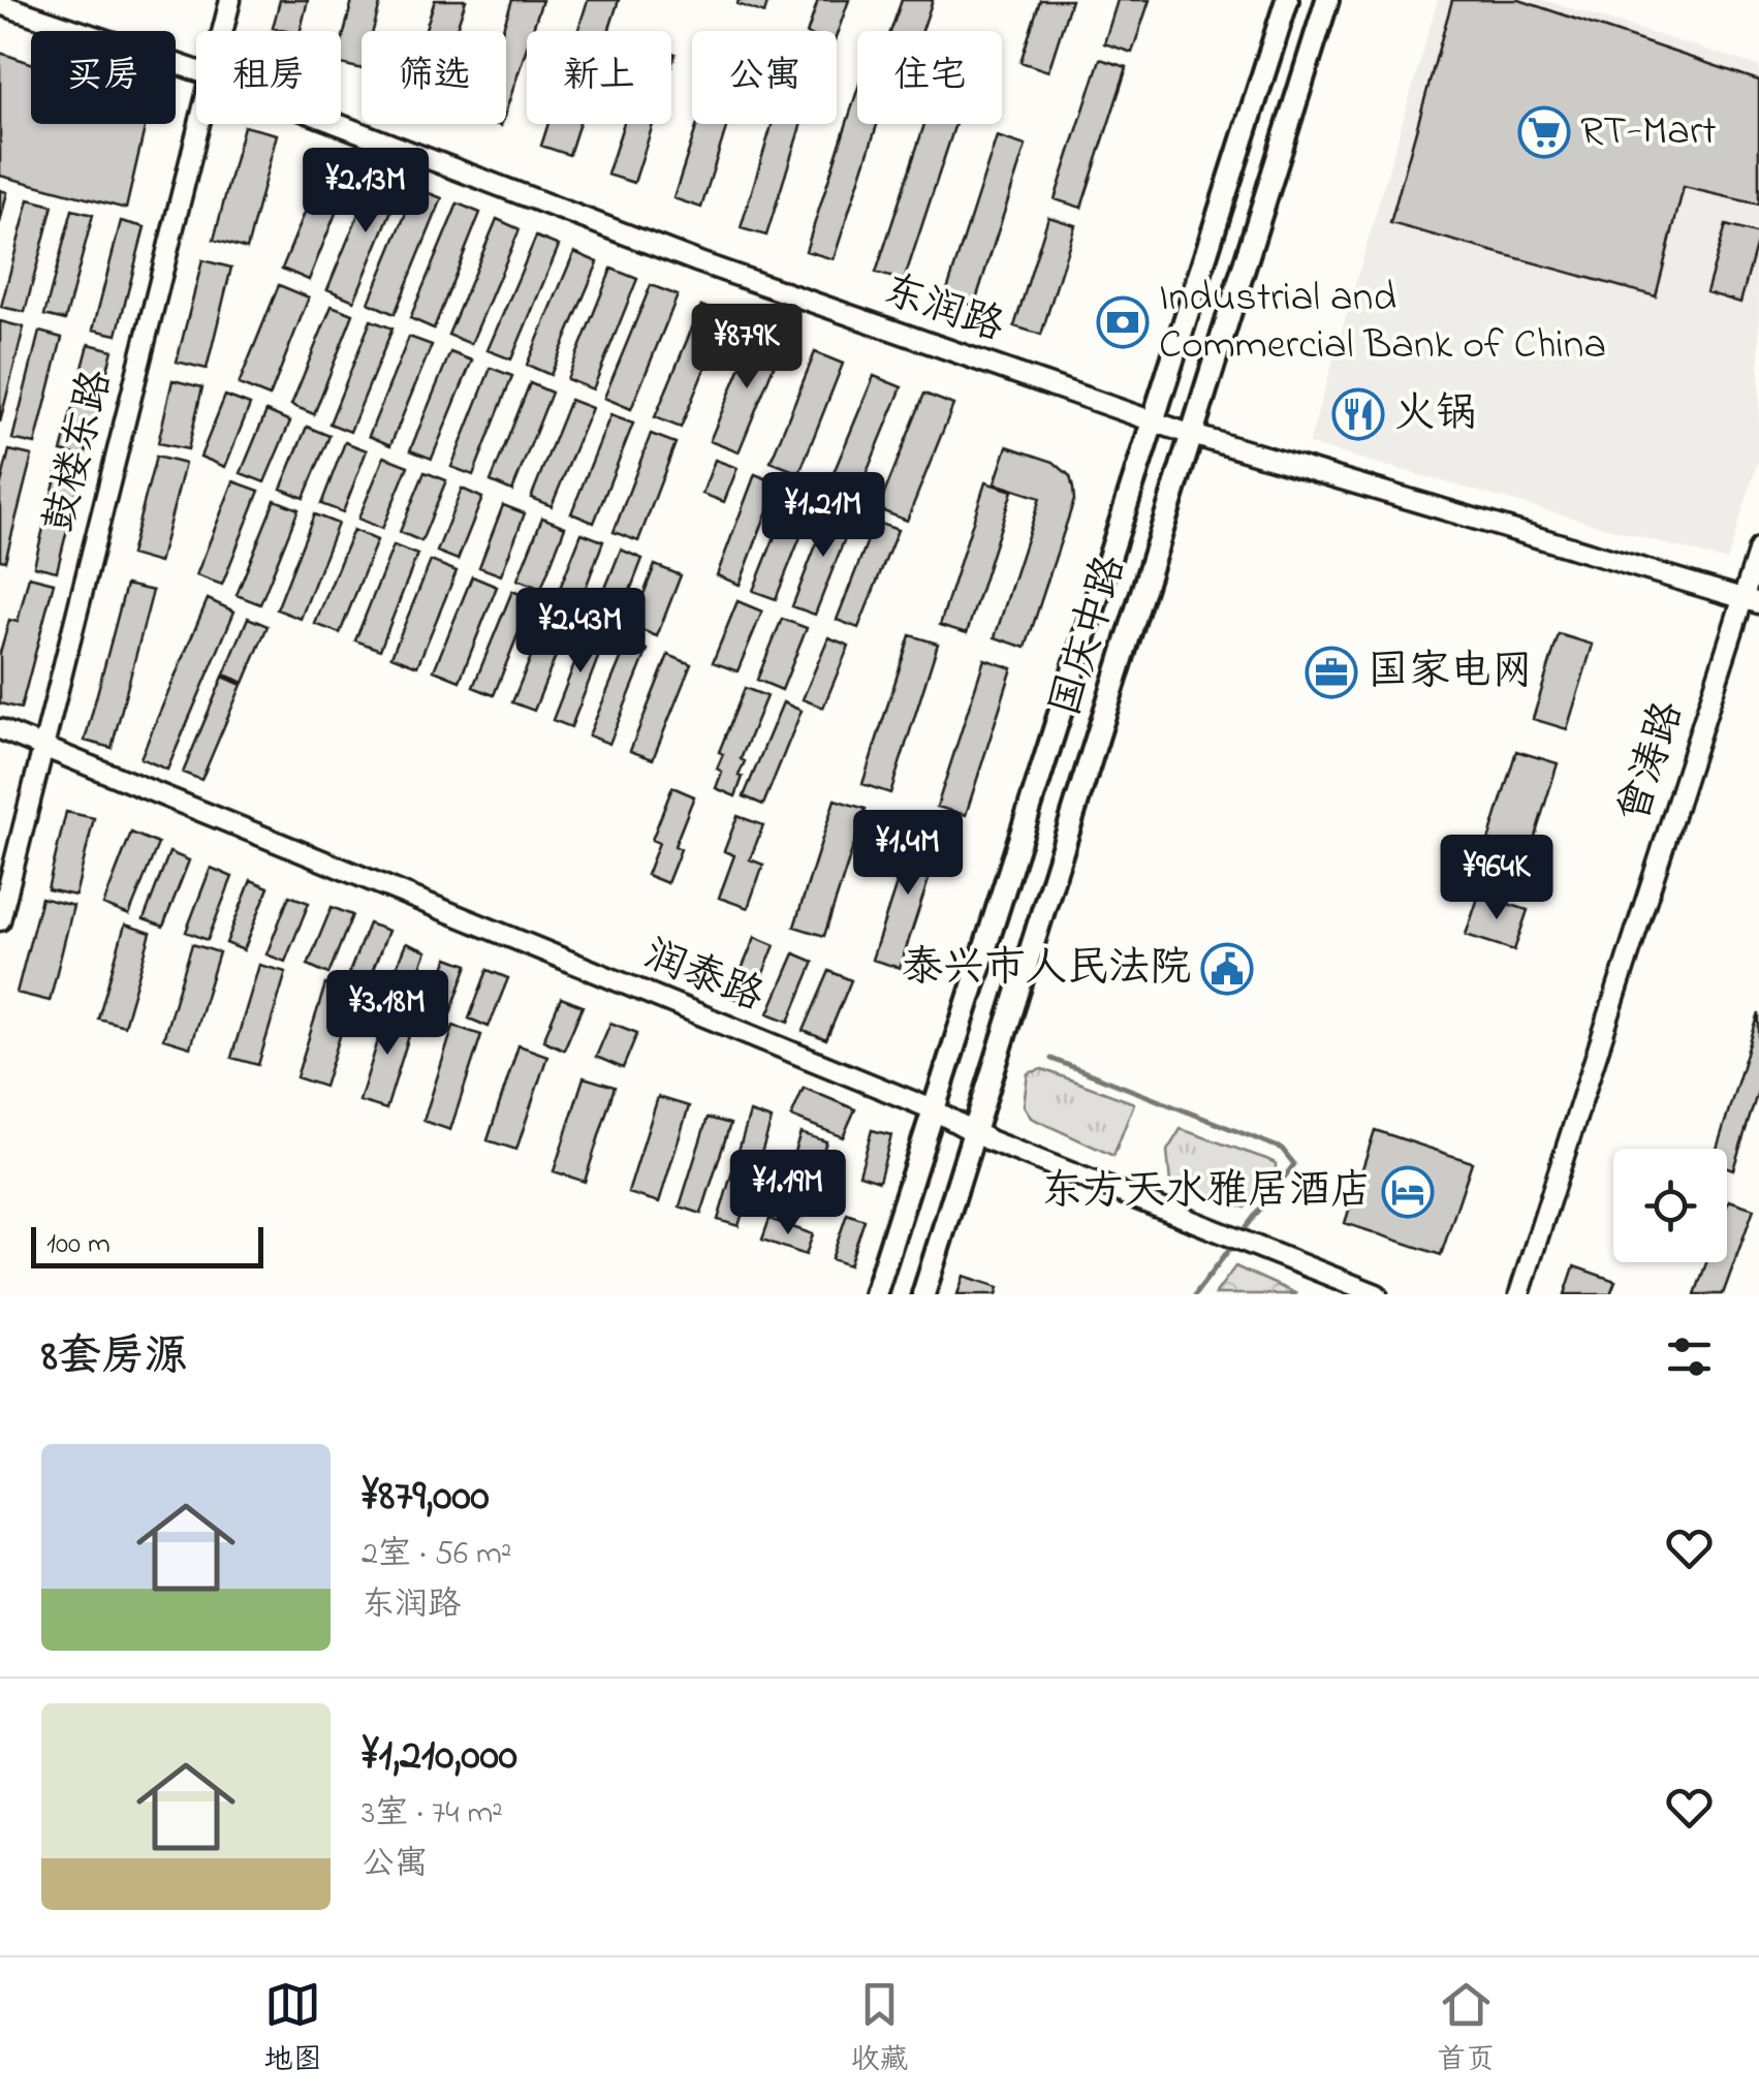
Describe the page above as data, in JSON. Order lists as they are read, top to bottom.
{
  "streets": {
    "main road": ["国庆中路"],
    "street": [
      "东润路",
      "鼓楼东路",
      "曾涛路",
      "润泰路"
    ]
  },
  "crossings": [
    ["东润路", "国庆中路"],
    ["东润路", "曾涛路"],
    ["鼓楼东路", "润泰路"],
    ["国庆中路", "润泰路"]
  ],
  "places": {
    "supermarket": ["RT-Mart"],
    "bank": ["Industrial and Commercial Bank of China"],
    "restaurant": ["火锅"],
    "office": ["国家电网"],
    "public building": ["泰兴市人民法院"],
    "hotel": ["东方天水雅居酒店"]
  },
  "scale_bar": "100 m",
  "page": {
    "chip": [
      "买房",
      "租房",
      "筛选",
      "新上",
      "公寓",
      "住宅"
    ],
    "price": [
      "¥2.13M",
      "¥879K",
      "¥1.21M",
      "¥2.43M",
      "¥1.4M",
      "¥964K",
      "¥3.18M",
      "¥1.19M"
    ],
    "scale": "100 m",
    "heading": "8套房源",
    "list": [
      {
        "name": "¥879,000",
        "note": "2室 · 56 m² · 东润路"
      },
      {
        "name": "¥1,210,000",
        "note": "3室 · 74 m² · 公寓"
      }
    ],
    "tabs": ["地图", "收藏", "首页"]
  }
}
